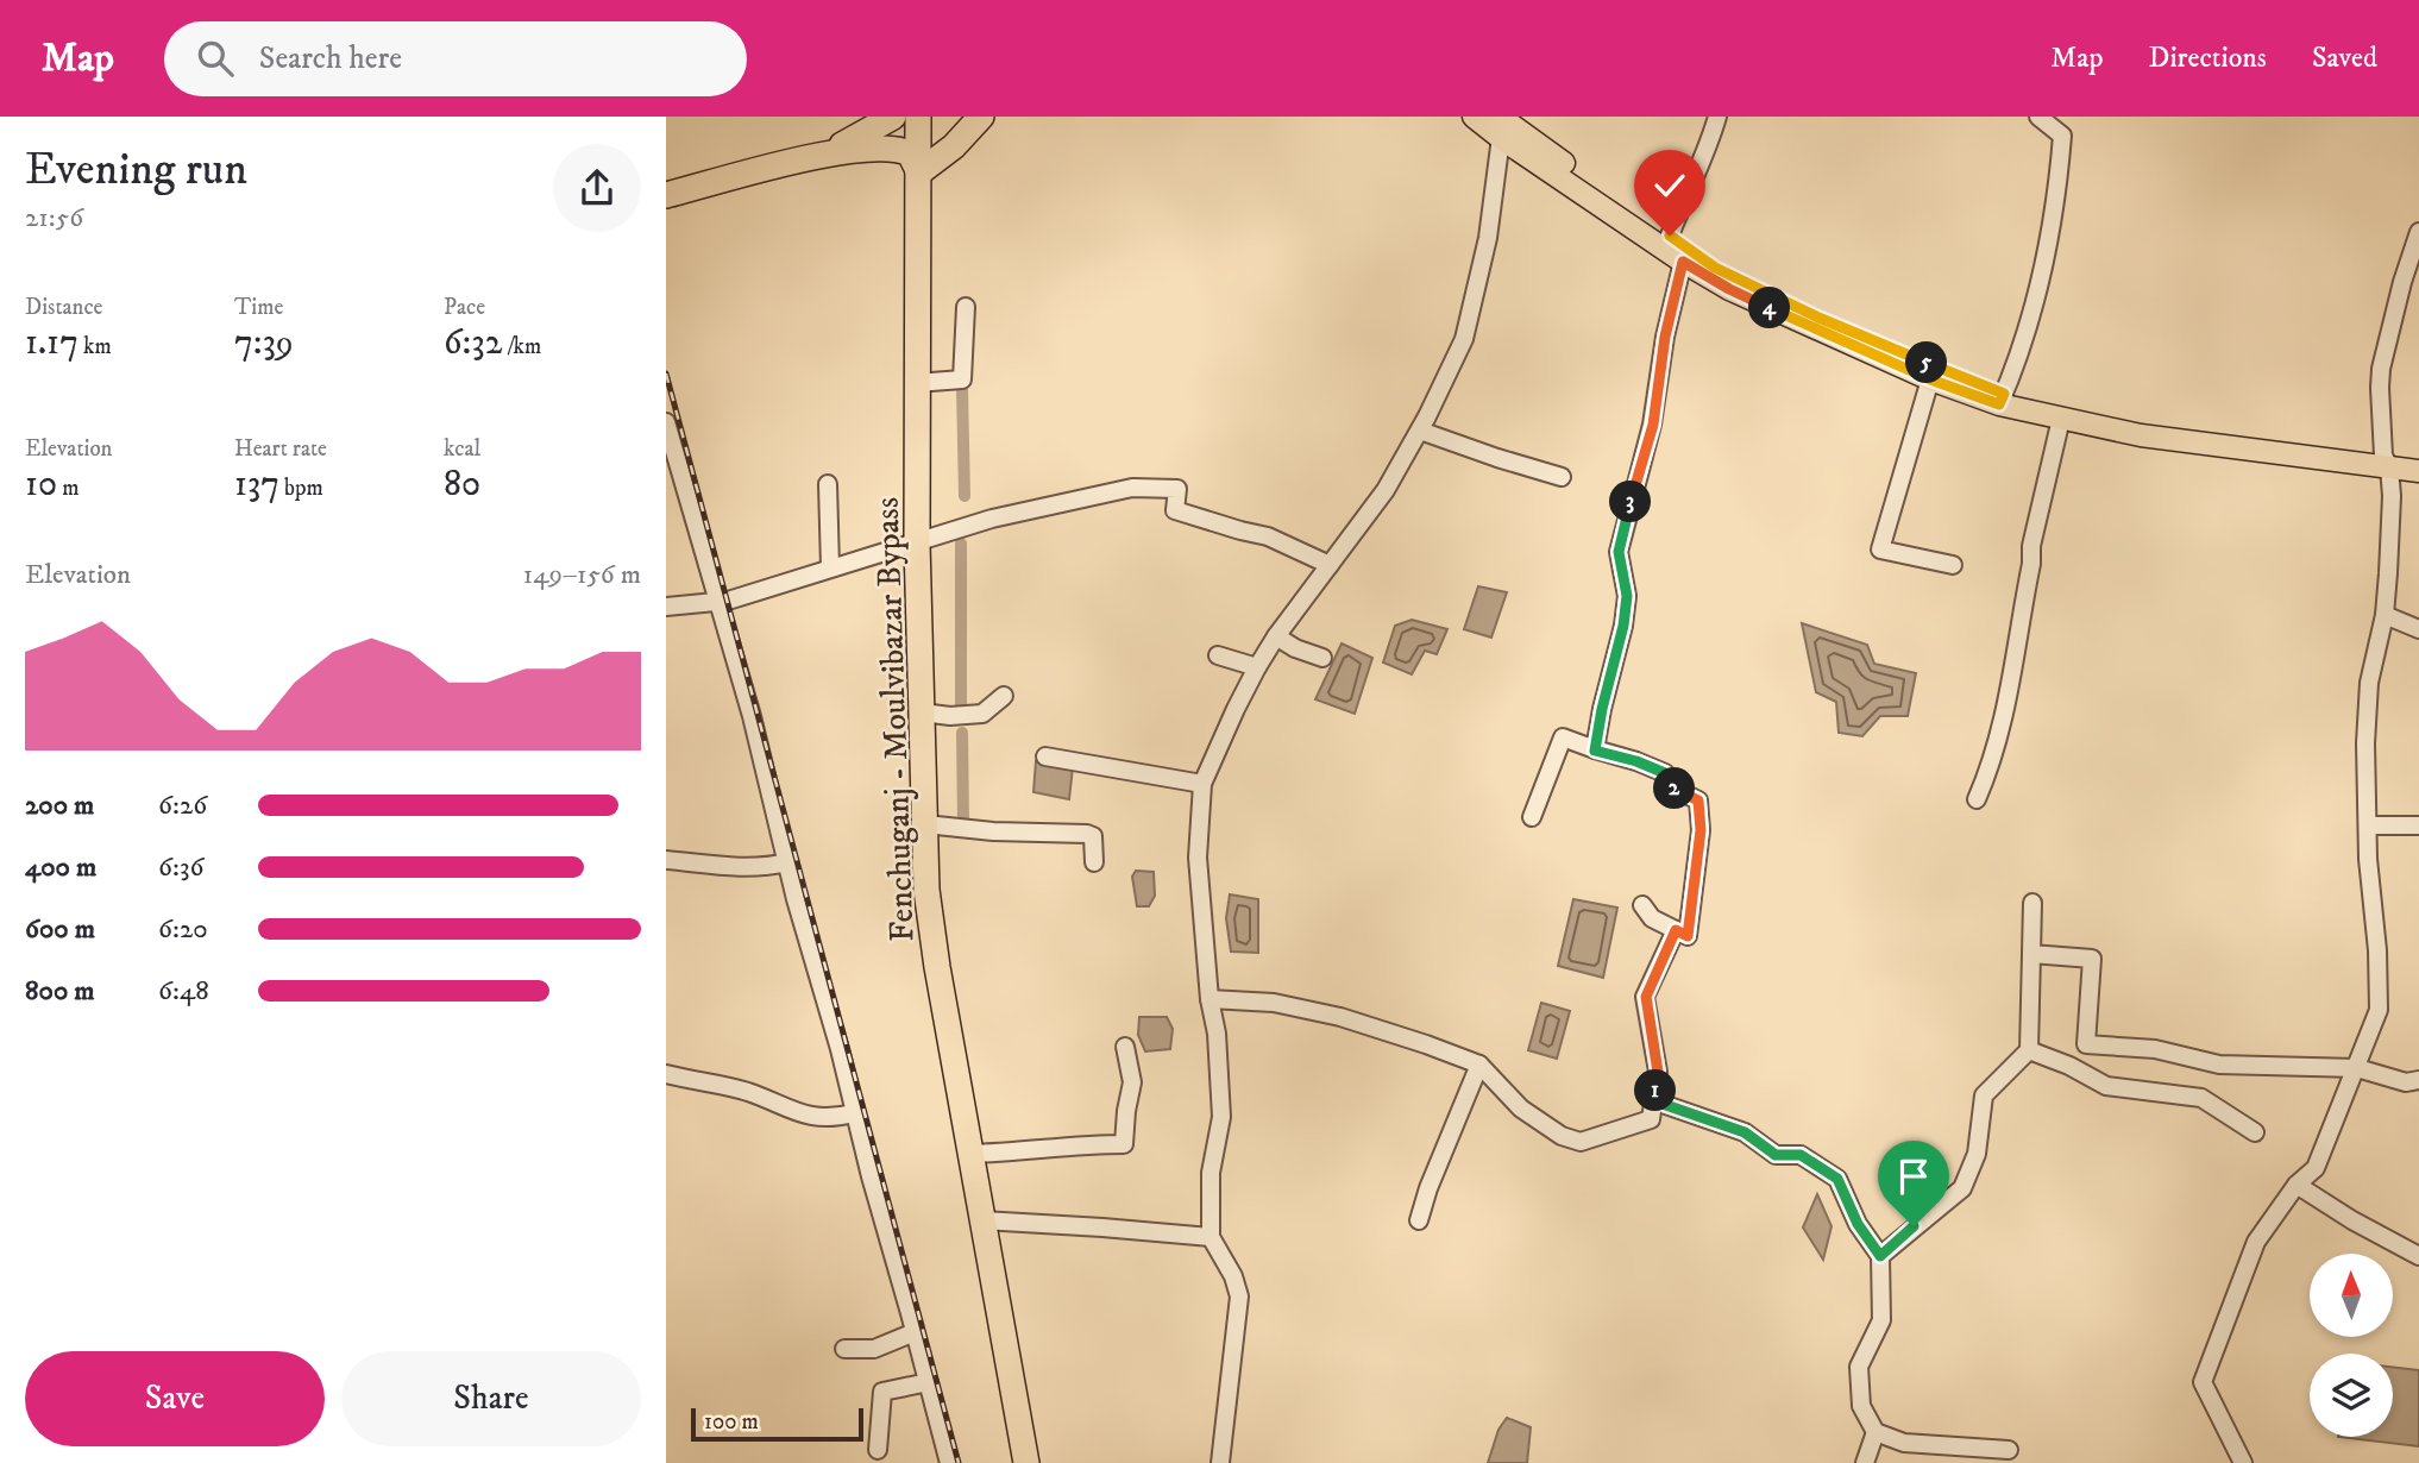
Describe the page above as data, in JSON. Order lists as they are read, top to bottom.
{
  "streets": {
    "highway": ["Fenchuganj - Moulvibazar Bypass"]
  },
  "scale_bar": "100 m",
  "north": "top",
  "page": {
    "header": "Map",
    "search": "Search here",
    "nav": ["Map", "Directions", "Saved"],
    "heading": ["Evening run", "21:56"],
    "stats": [
      ["Distance", "1.17 km"],
      ["Time", "7:39"],
      ["Pace", "6:32 /km"],
      ["Elevation", "10 m"],
      ["Heart rate", "137 bpm"],
      ["kcal", "80"]
    ],
    "pins": [
      "4",
      "5",
      "3",
      "2",
      "1"
    ],
    "chart": ["Elevation", "149–156 m"],
    "list": [
      {
        "name": "200 m",
        "note": "6:26"
      },
      {
        "name": "400 m",
        "note": "6:36"
      },
      {
        "name": "600 m",
        "note": "6:20"
      },
      {
        "name": "800 m",
        "note": "6:48"
      }
    ],
    "buttons": ["Save", "Share"],
    "scale": "100 m"
  }
}
